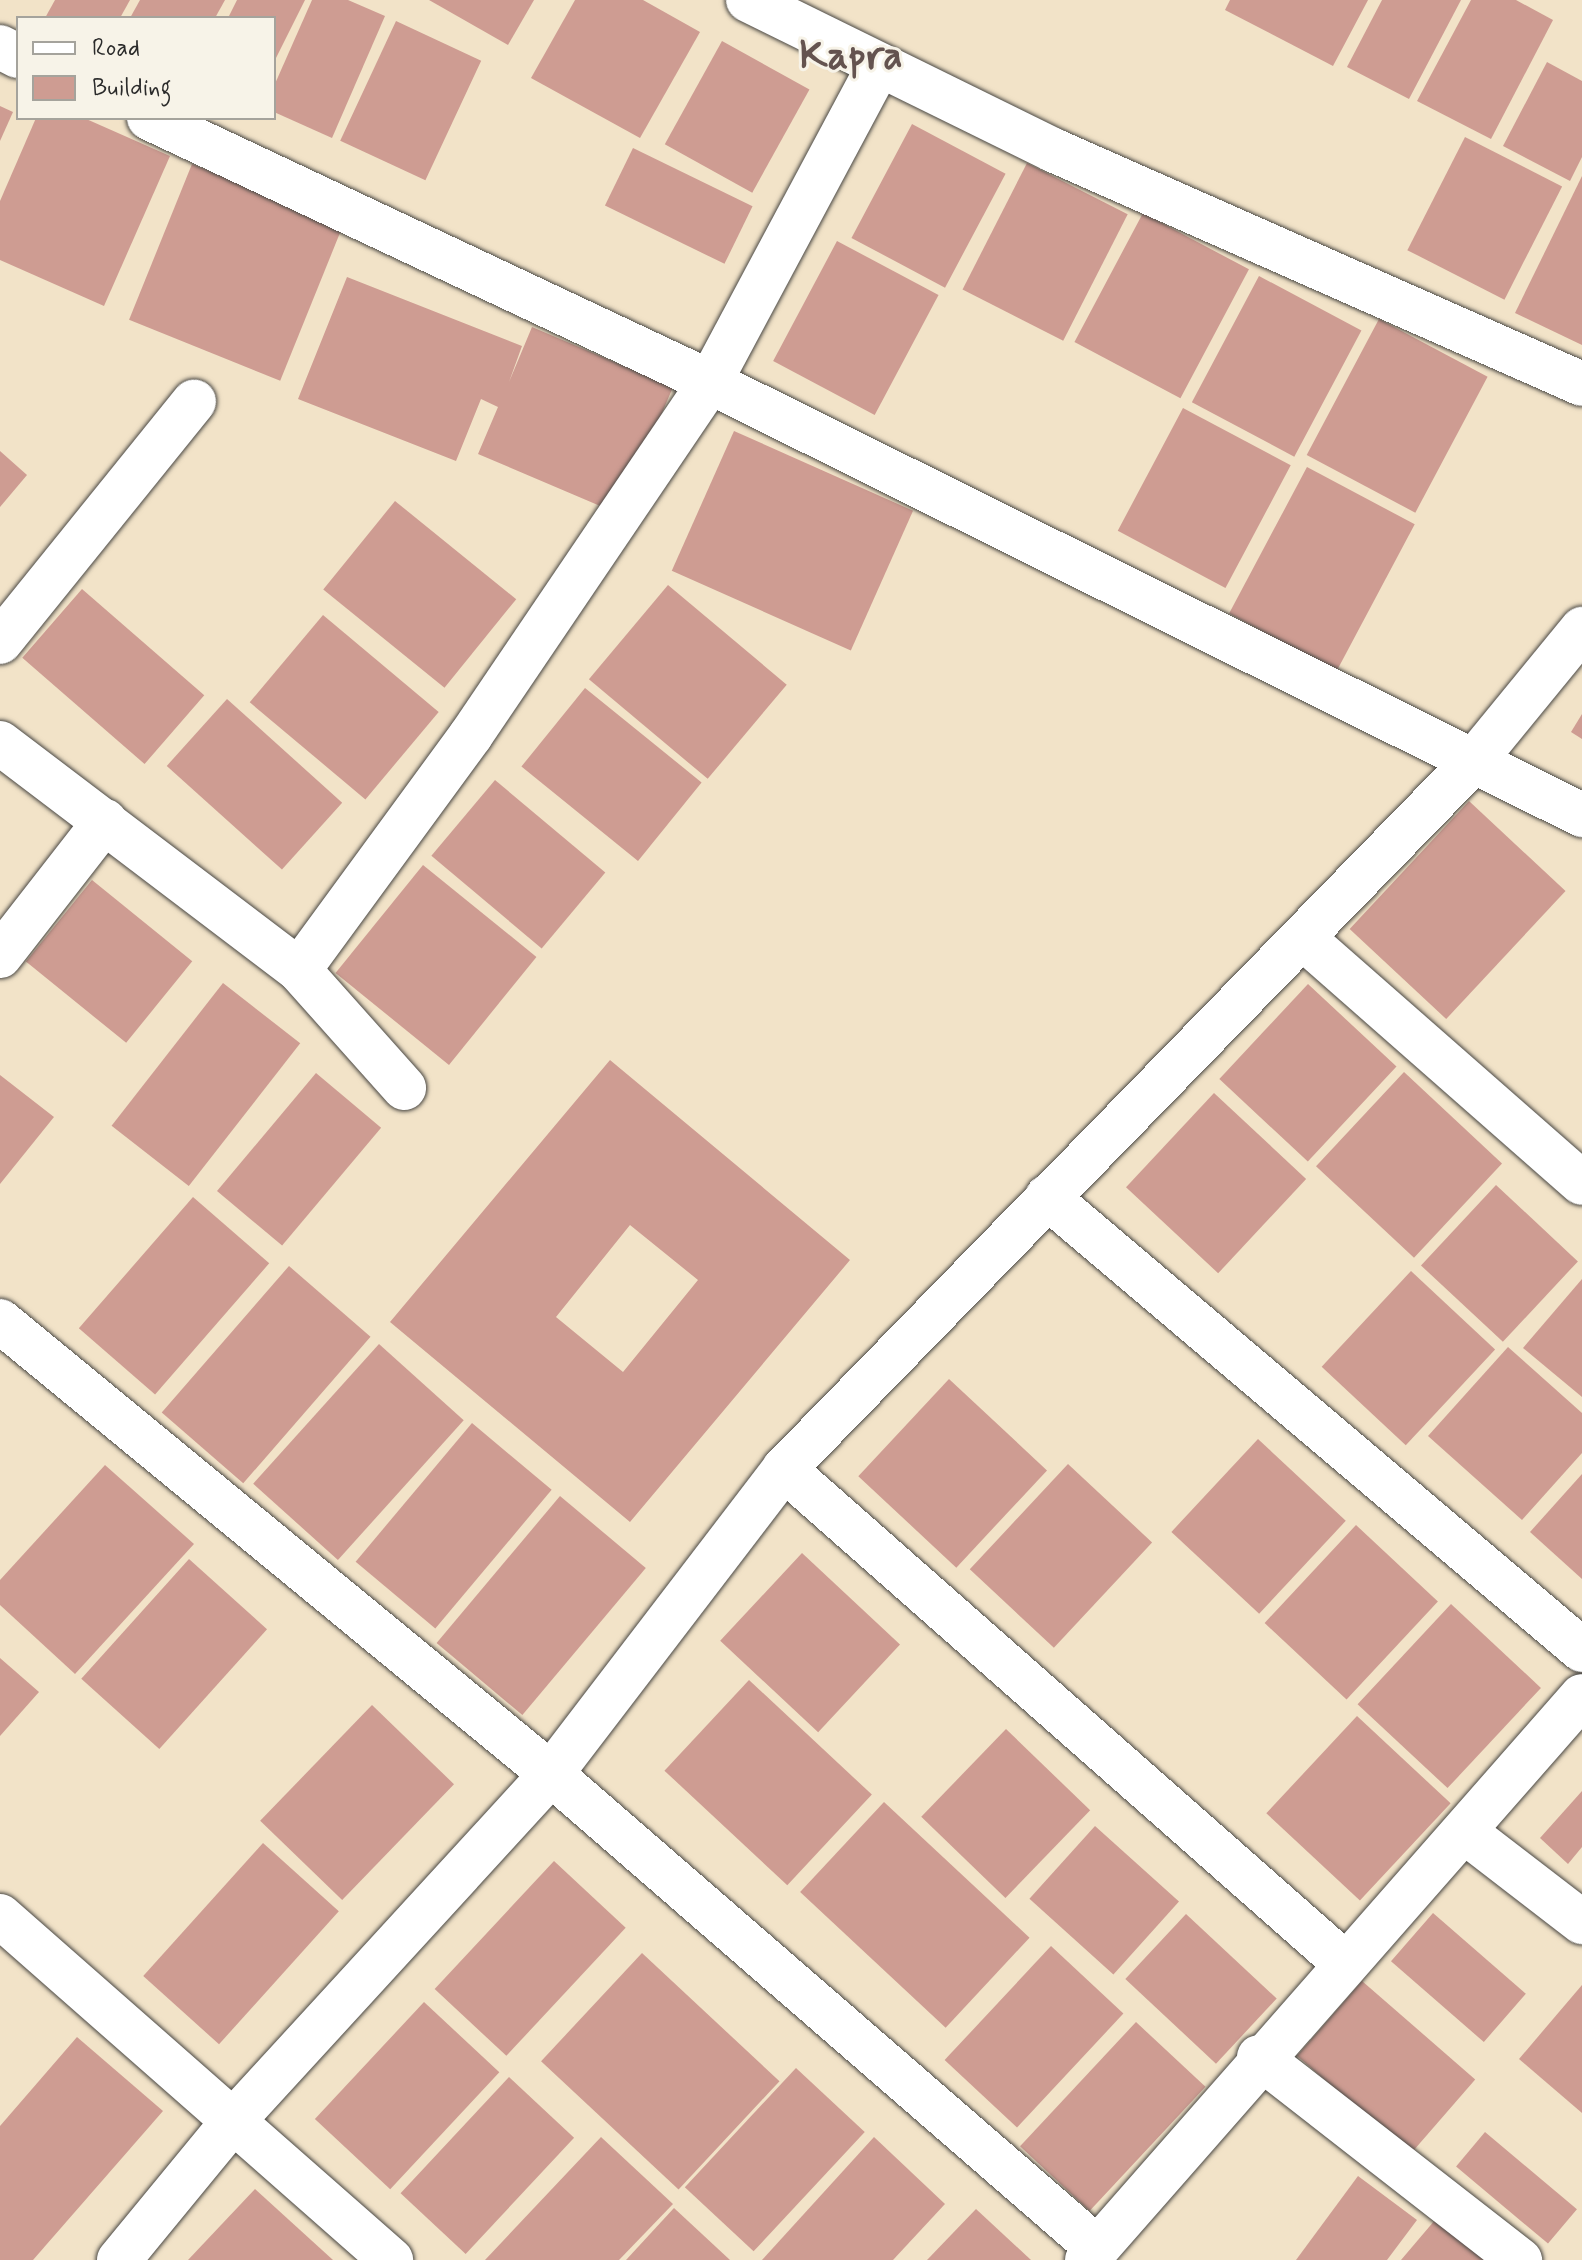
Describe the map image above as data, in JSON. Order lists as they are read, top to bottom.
{
  "districts": ["Kapra"],
  "legend": ["Road", "Building"]
}
